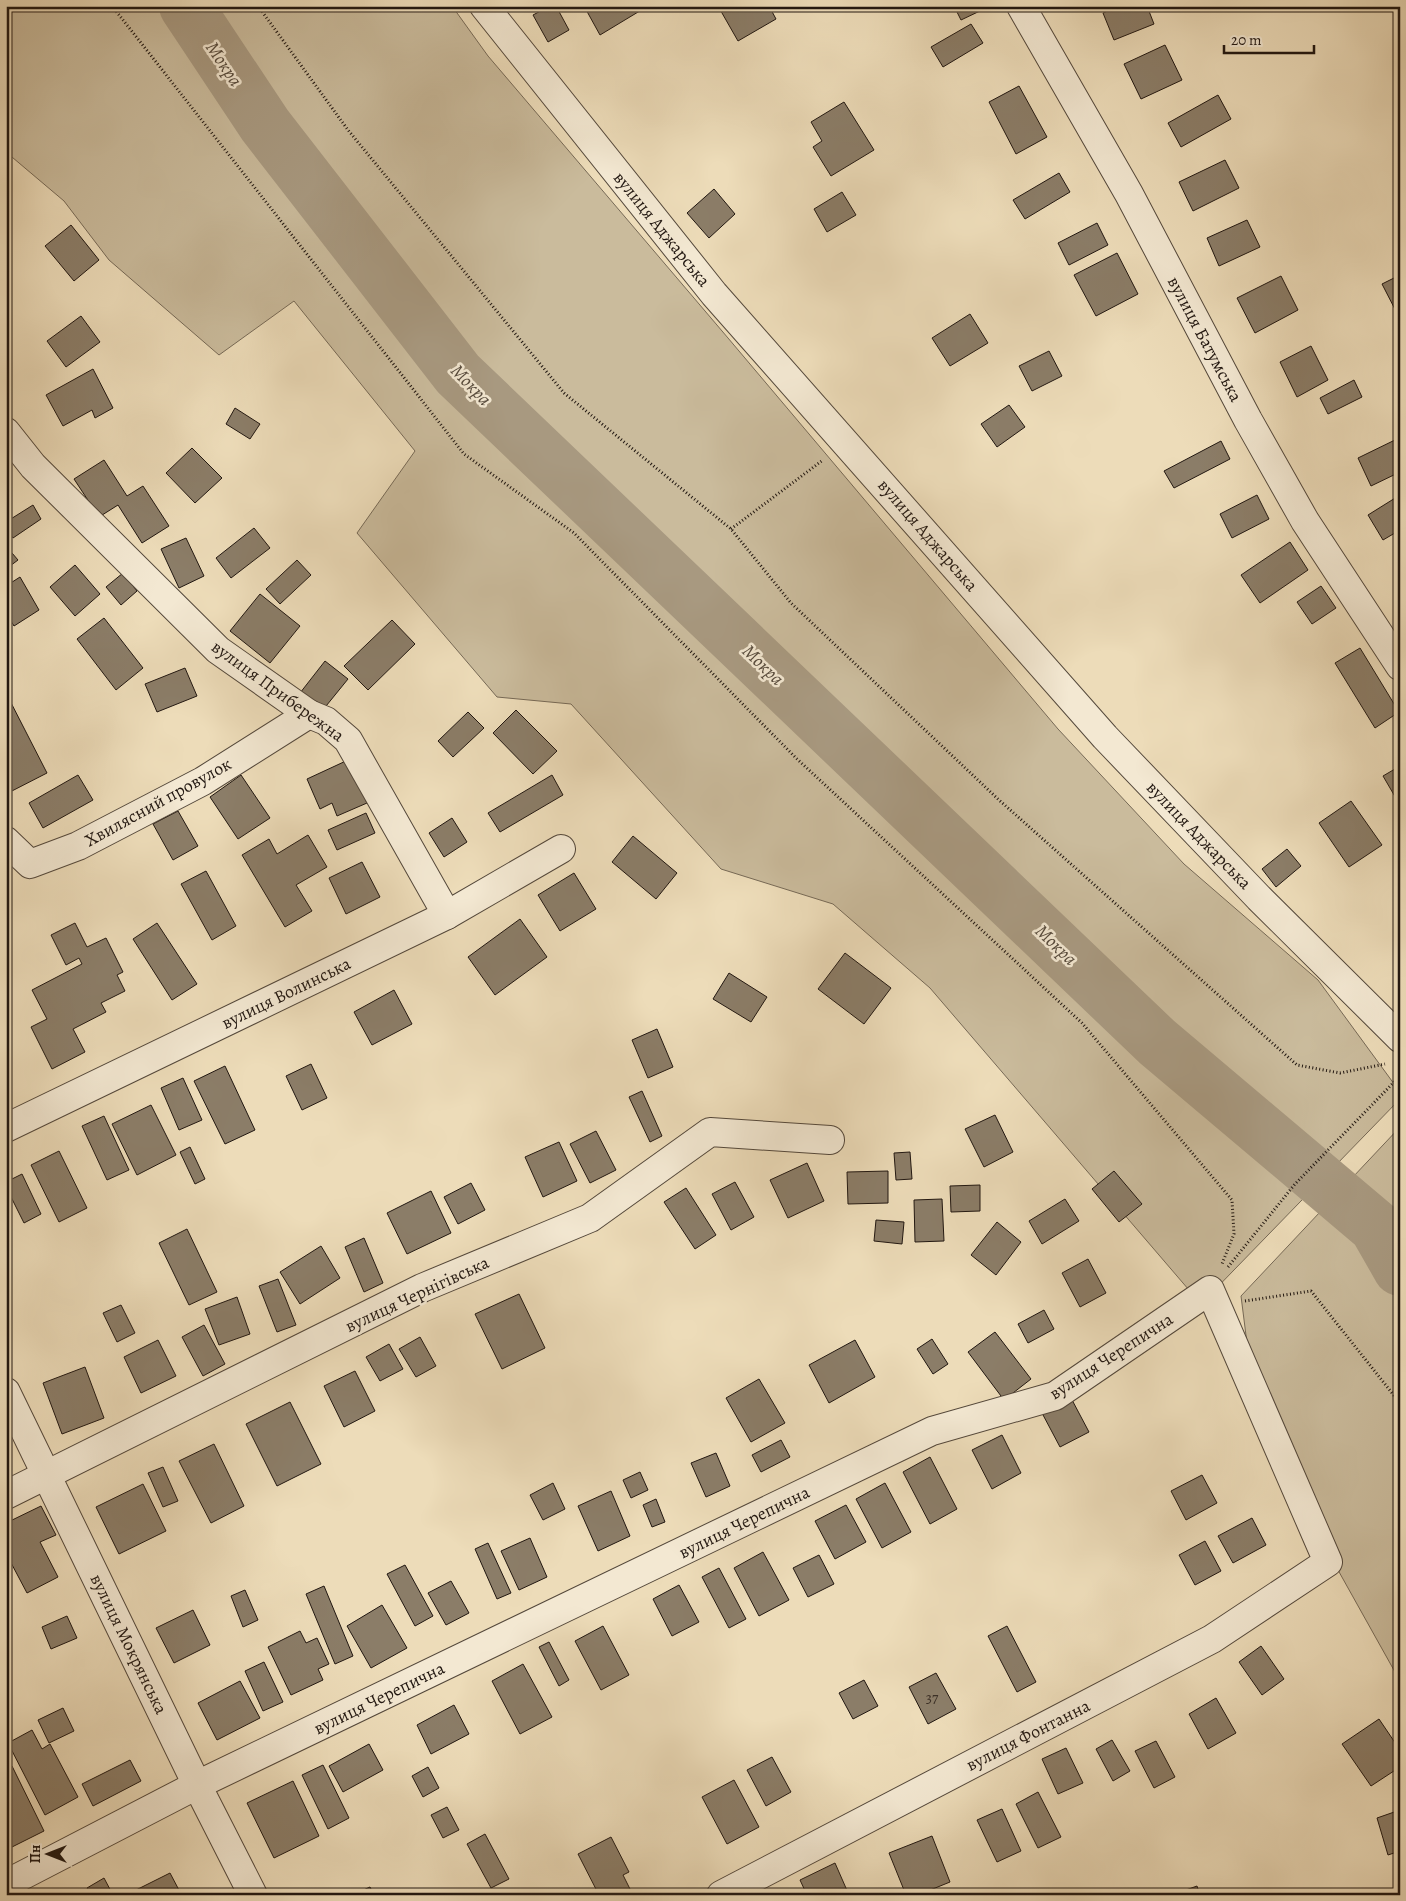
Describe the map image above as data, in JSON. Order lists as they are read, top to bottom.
{
  "streets": {
    "street": [
      "вулиця Аджарська",
      "вулиця Батумська",
      "вулиця Прибережна",
      "Хвилясний провулок",
      "вулиця Волинська",
      "вулиця Чернігівська",
      "вулиця Черепична",
      "вулиця Мокрянська",
      "вулиця Фонтанна"
    ]
  },
  "crossings": [
    ["вулиця Прибережна", "Хвилясний провулок"],
    ["вулиця Прибережна", "вулиця Волинська"],
    ["вулиця Чернігівська", "вулиця Мокрянська"],
    ["вулиця Черепична", "вулиця Мокрянська"],
    ["вулиця Черепична", "вулиця Фонтанна"]
  ],
  "water": ["Мокра"],
  "house_numbers": ["37"],
  "scale_bar": "20 m",
  "north": "left"
}
